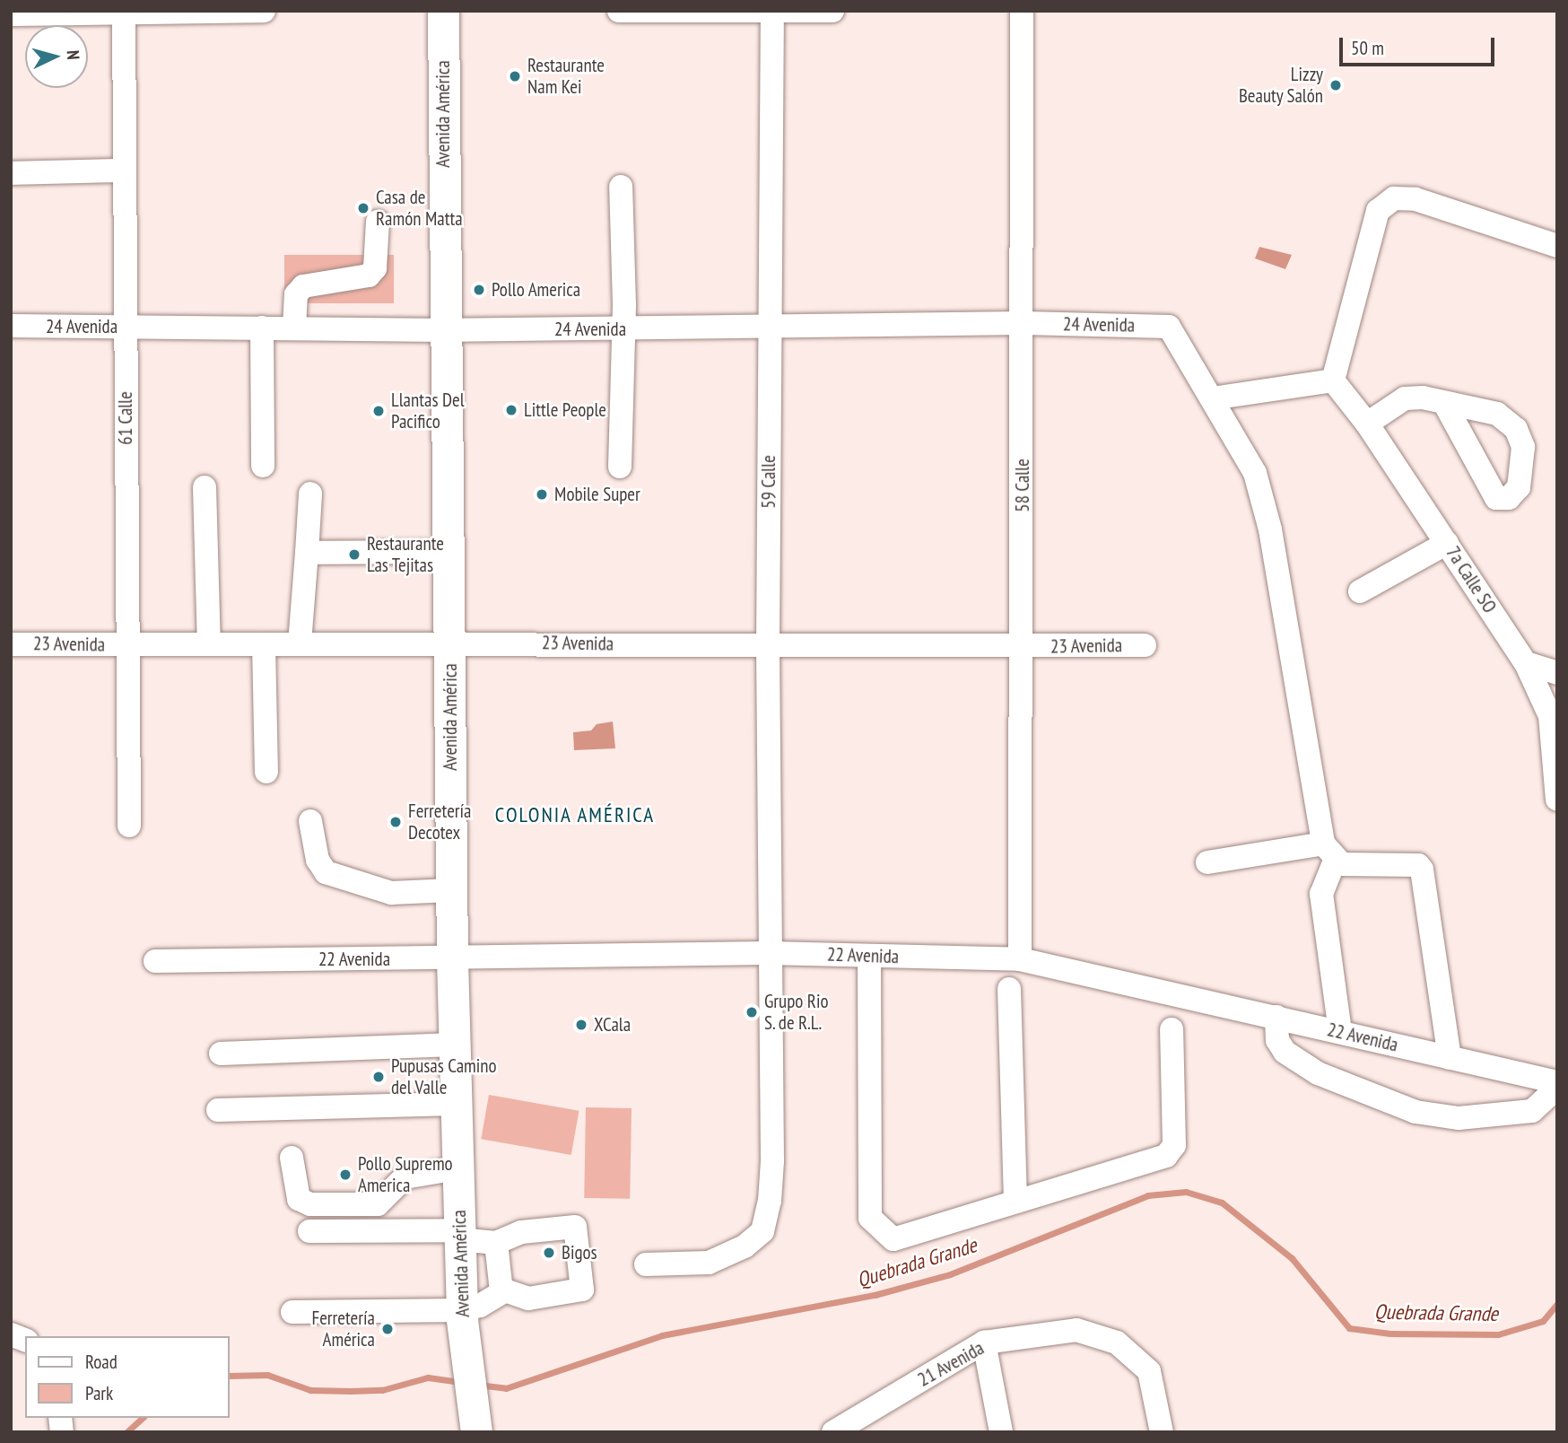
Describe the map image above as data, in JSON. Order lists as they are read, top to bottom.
{
  "streets": {
    "main road": ["Avenida América"],
    "street": [
      "24 Avenida",
      "61 Calle",
      "59 Calle",
      "58 Calle",
      "7a Calle SO",
      "23 Avenida",
      "22 Avenida",
      "21 Avenida"
    ]
  },
  "crossings": [
    ["Avenida América", "24 Avenida"],
    ["Avenida América", "23 Avenida"],
    ["Avenida América", "22 Avenida"],
    ["24 Avenida", "61 Calle"],
    ["24 Avenida", "59 Calle"],
    ["24 Avenida", "58 Calle"],
    ["61 Calle", "23 Avenida"],
    ["59 Calle", "23 Avenida"],
    ["59 Calle", "22 Avenida"],
    ["58 Calle", "23 Avenida"],
    ["58 Calle", "22 Avenida"]
  ],
  "districts": ["COLONIA AMÉRICA"],
  "water": ["Quebrada Grande"],
  "places": [
    "Restaurante Nam Kei",
    "Lizzy Beauty Salón",
    "Casa de Ramón Matta",
    "Pollo America",
    "Little People",
    "Llantas Del Pacifico",
    "Mobile Super",
    "Restaurante Las Tejitas",
    "Ferretería Decotex",
    "Grupo Rio S. de R.L.",
    "XCala",
    "Pupusas Camino del Valle",
    "Pollo Supremo America",
    "Bigos",
    "Ferretería América"
  ],
  "legend": ["Road", "Park"],
  "scale_bar": "50 m",
  "north": "right"
}
